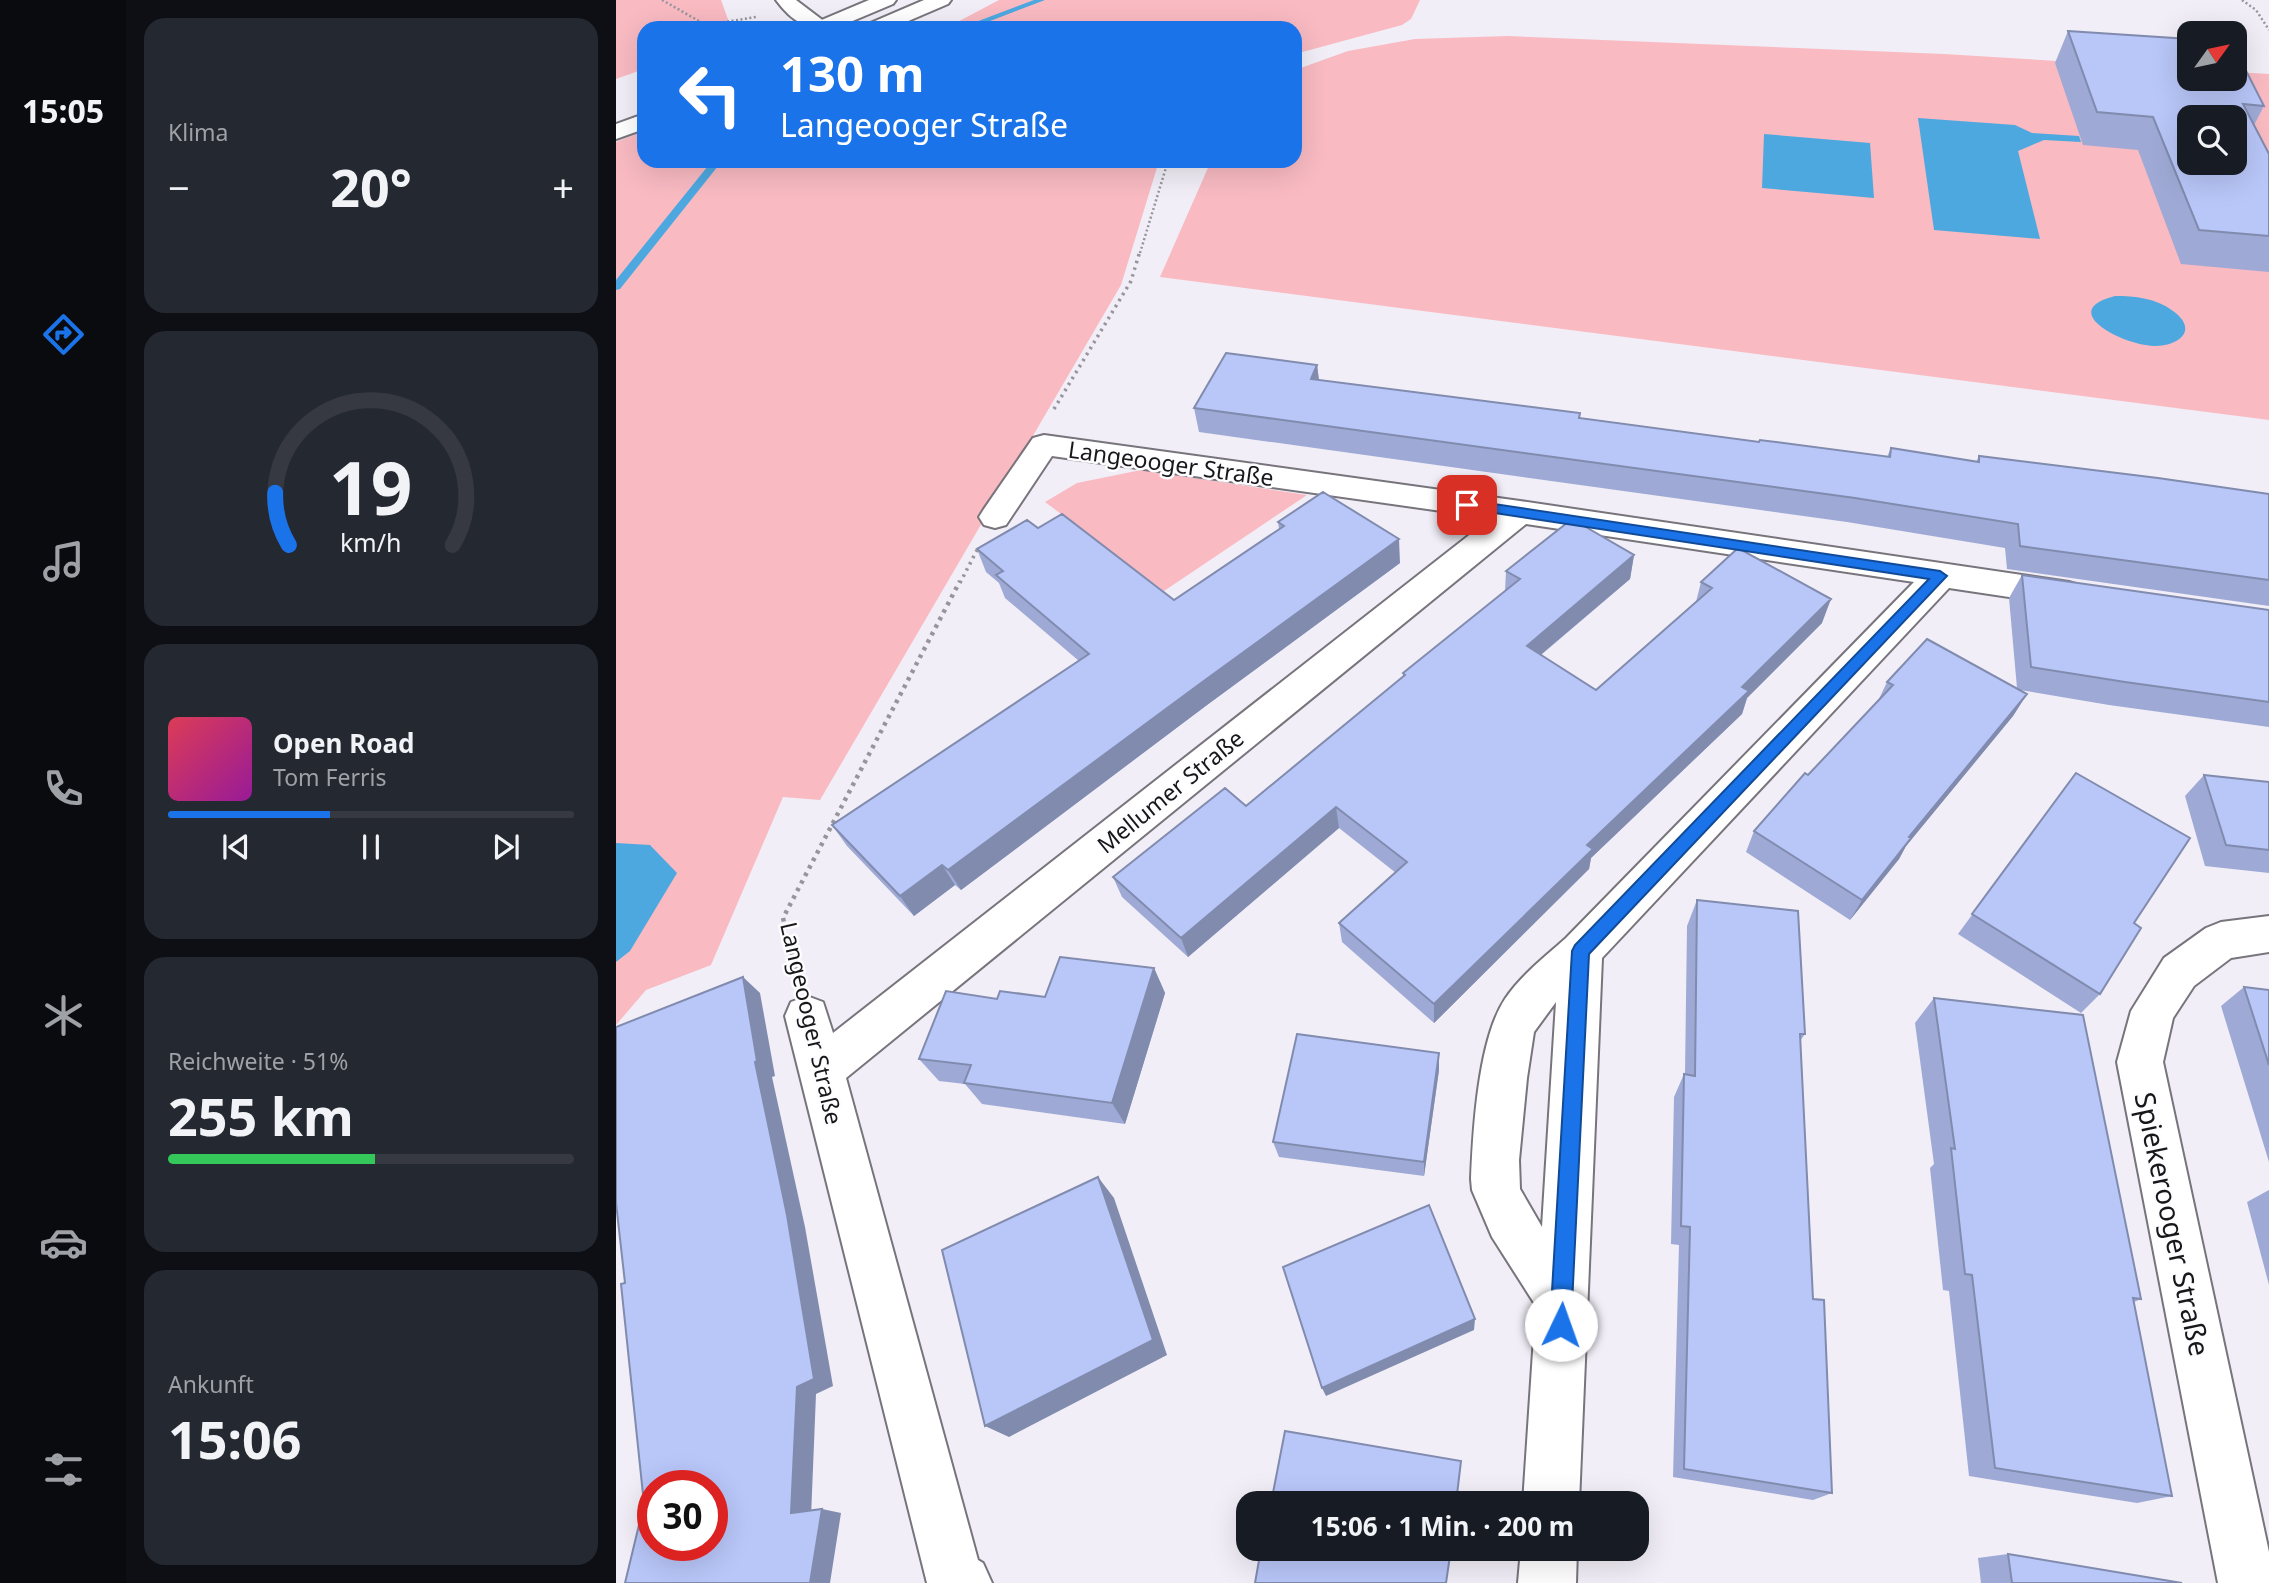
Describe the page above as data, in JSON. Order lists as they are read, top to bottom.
{
  "streets": {
    "street": ["Langeooger Straße", "Mellumer Straße", "Spiekerooger Straße"]
  },
  "crossings": [
    ["Langeooger Straße", "Mellumer Straße"]
  ],
  "north": "top right",
  "page": {
    "tabs": "15:05",
    "tile": [
      "Klima",
      ["Reichweite · 51%", "255 km"],
      ["Ankunft", "15:06"]
    ],
    "turn": ["130 m", "Langeooger Straße"],
    "heat": ["−", "20°", "+"],
    "song": ["Open Road", "Tom Ferris"],
    "limit": "30",
    "trip": "15:06 · 1 Min. · 200 m",
    "gauge": ["19", "km/h"]
  }
}
